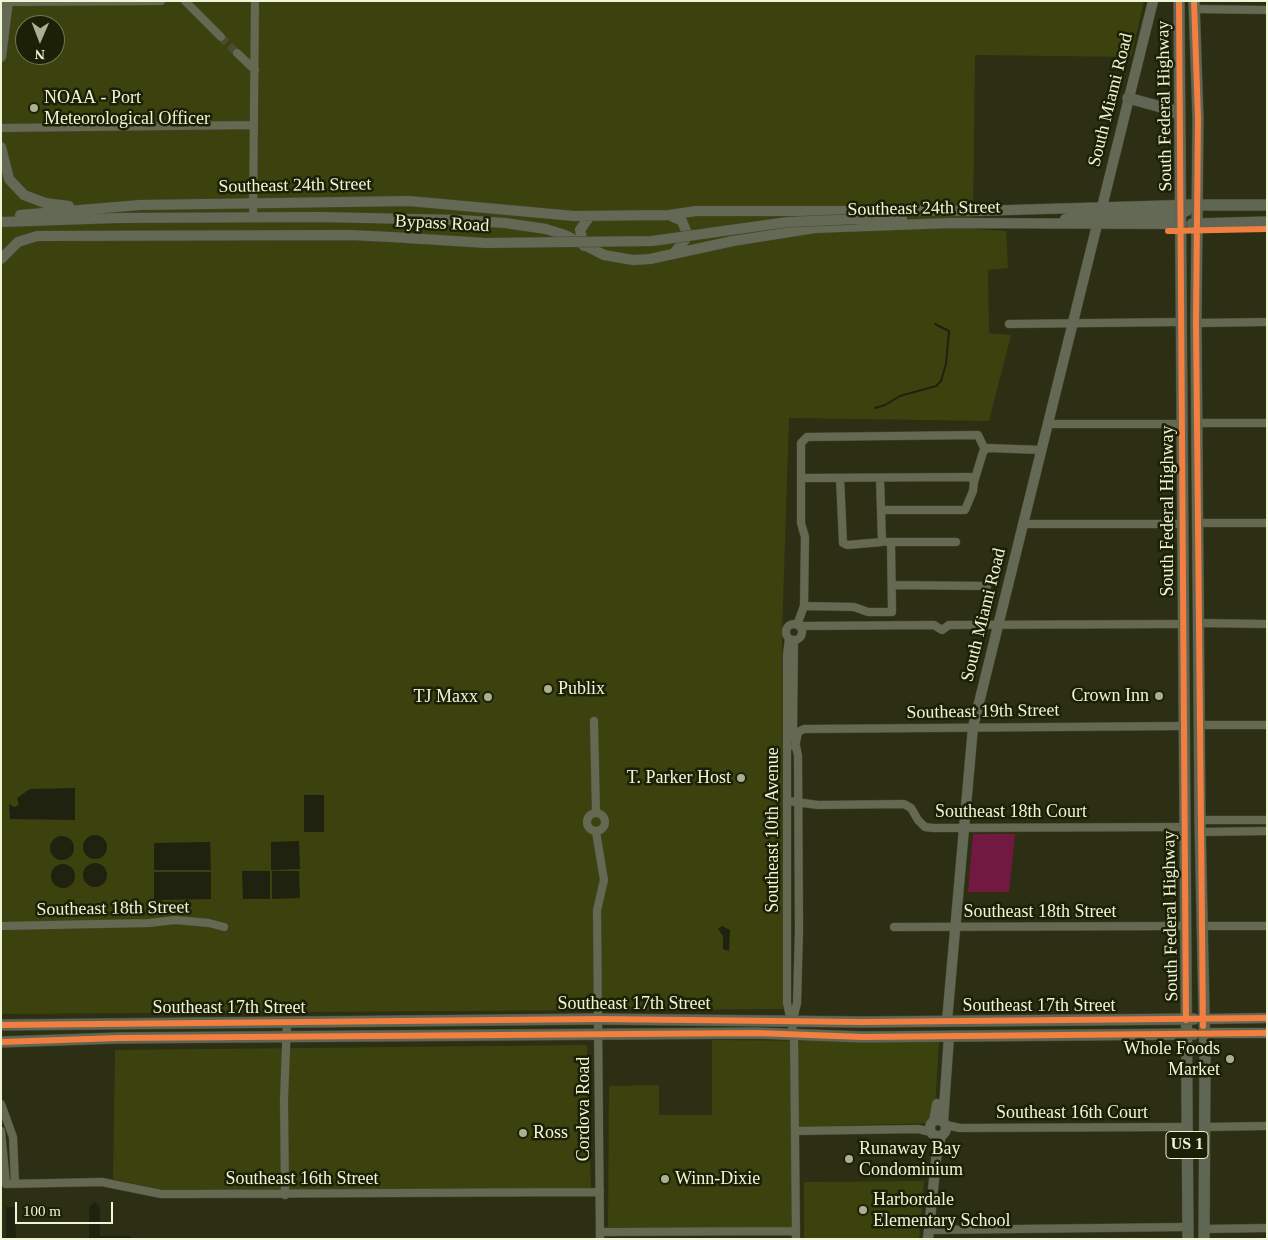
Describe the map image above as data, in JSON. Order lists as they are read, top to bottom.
{
  "streets": {
    "main road": ["South Federal Highway", "Southeast 17th Street", "US 1"],
    "street": [
      "South Miami Road",
      "Southeast 24th Street",
      "Bypass Road",
      "Southeast 19th Street",
      "Southeast 18th Court",
      "Southeast 10th Avenue",
      "Southeast 18th Street",
      "Cordova Road",
      "Southeast 16th Court",
      "Southeast 16th Street"
    ]
  },
  "crossings": [
    ["South Miami Road", "Southeast 24th Street"],
    ["South Miami Road", "Southeast 19th Street"],
    ["South Miami Road", "Southeast 18th Court"],
    ["South Miami Road", "Southeast 18th Street"],
    ["South Miami Road", "Southeast 17th Street"],
    ["South Federal Highway", "Southeast 24th Street"],
    ["South Federal Highway", "Southeast 19th Street"],
    ["South Federal Highway", "Southeast 18th Court"],
    ["South Federal Highway", "Southeast 18th Street"],
    ["South Federal Highway", "Southeast 17th Street"],
    ["South Federal Highway", "Southeast 16th Court"],
    ["Southeast 24th Street", "Bypass Road"],
    ["Southeast 19th Street", "Southeast 10th Avenue"],
    ["Southeast 18th Court", "Southeast 10th Avenue"],
    ["Southeast 10th Avenue", "Southeast 17th Street"],
    ["Southeast 10th Avenue", "Southeast 16th Court"],
    ["Southeast 17th Street", "Cordova Road"],
    ["Cordova Road", "Southeast 16th Street"]
  ],
  "places": [
    "NOAA - Port Meteorological Officer",
    "Publix",
    "Crown Inn",
    "TJ Maxx",
    "T. Parker Host",
    "Whole Foods Market",
    "Ross",
    "Runaway Bay Condominium",
    "Winn-Dixie",
    "Harbordale Elementary School"
  ],
  "scale_bar": "100 m",
  "north": "bottom"
}
